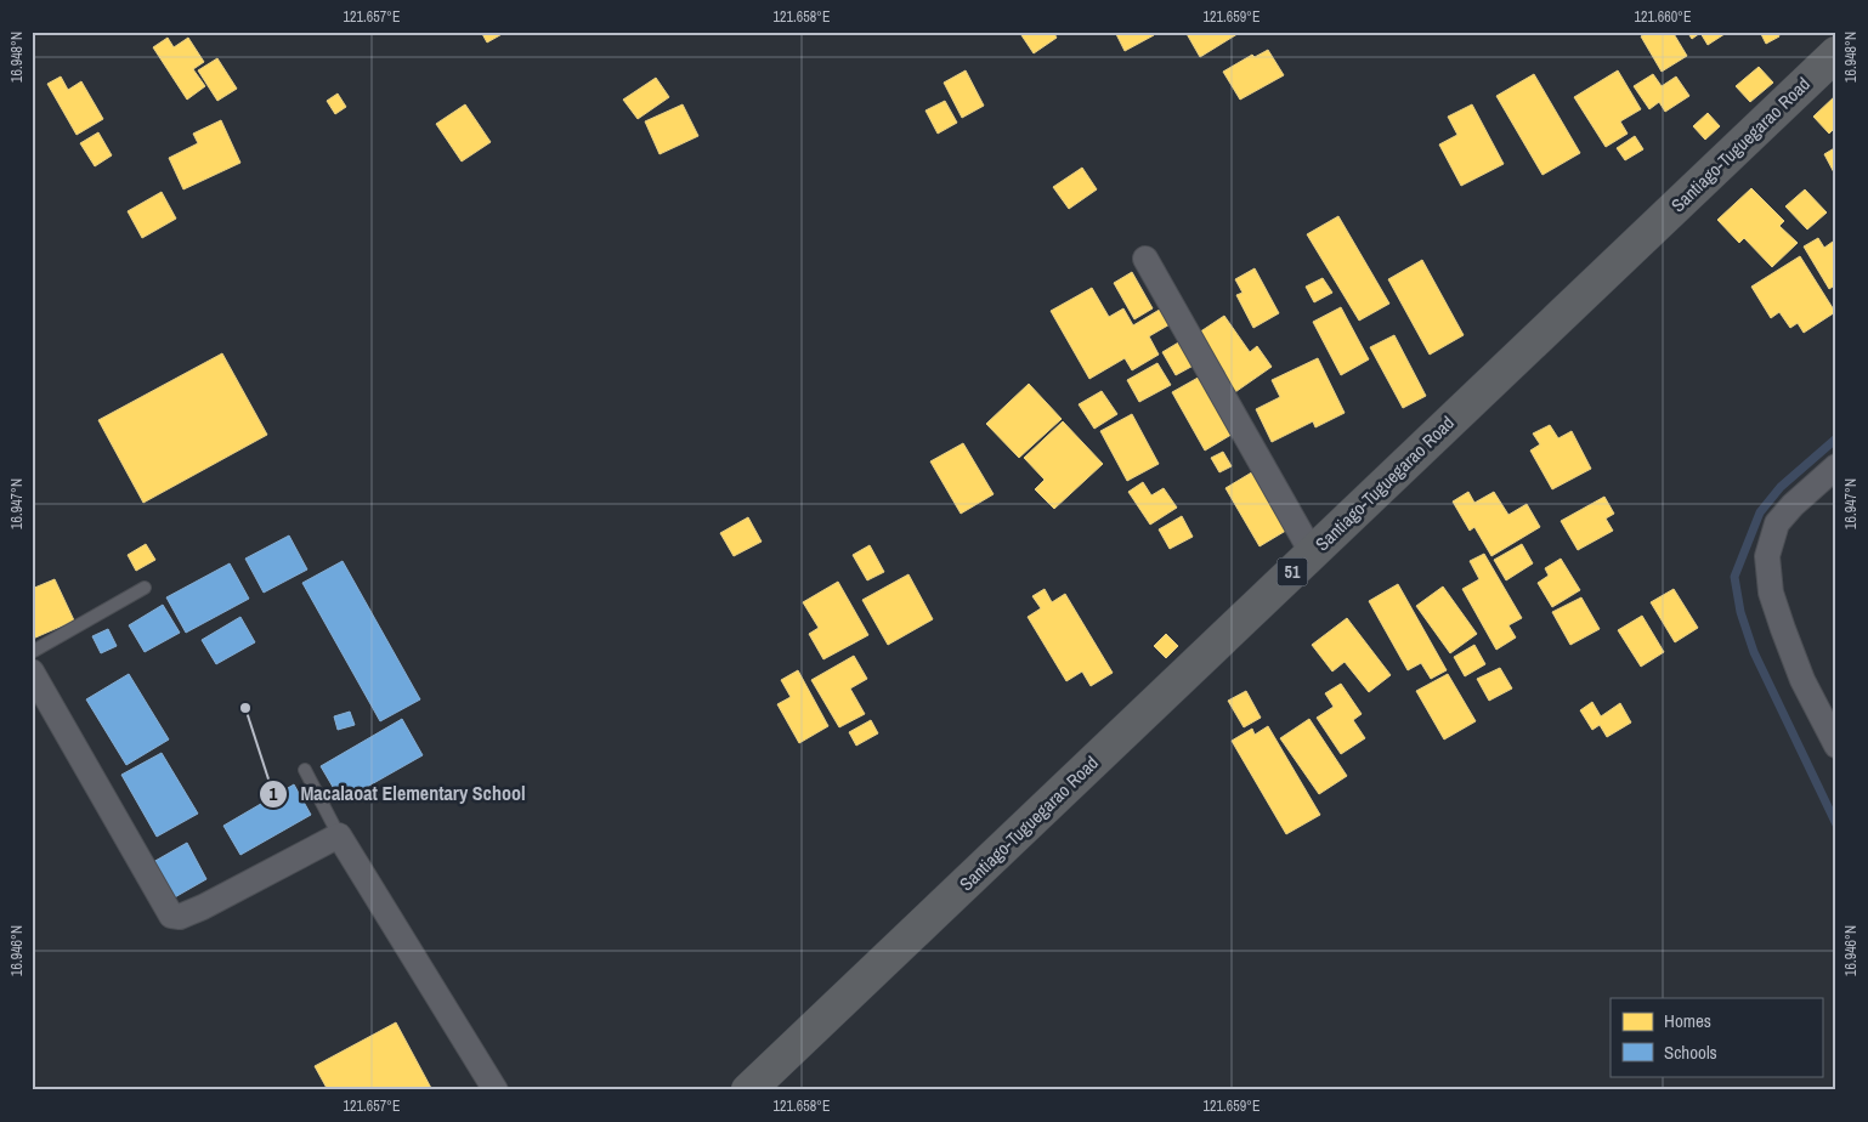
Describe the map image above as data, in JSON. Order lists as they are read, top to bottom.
{
  "streets": {
    "highway": ["Santiago-Tuguegarao Road", "51"]
  },
  "places": ["Macalaoat Elementary School"],
  "legend": ["Homes", "Schools"],
  "coordinates": [
    "121.657°E",
    "121.658°E",
    "121.659°E",
    "121.660°E",
    "16.948°N",
    "16.947°N",
    "16.946°N"
  ]
}
